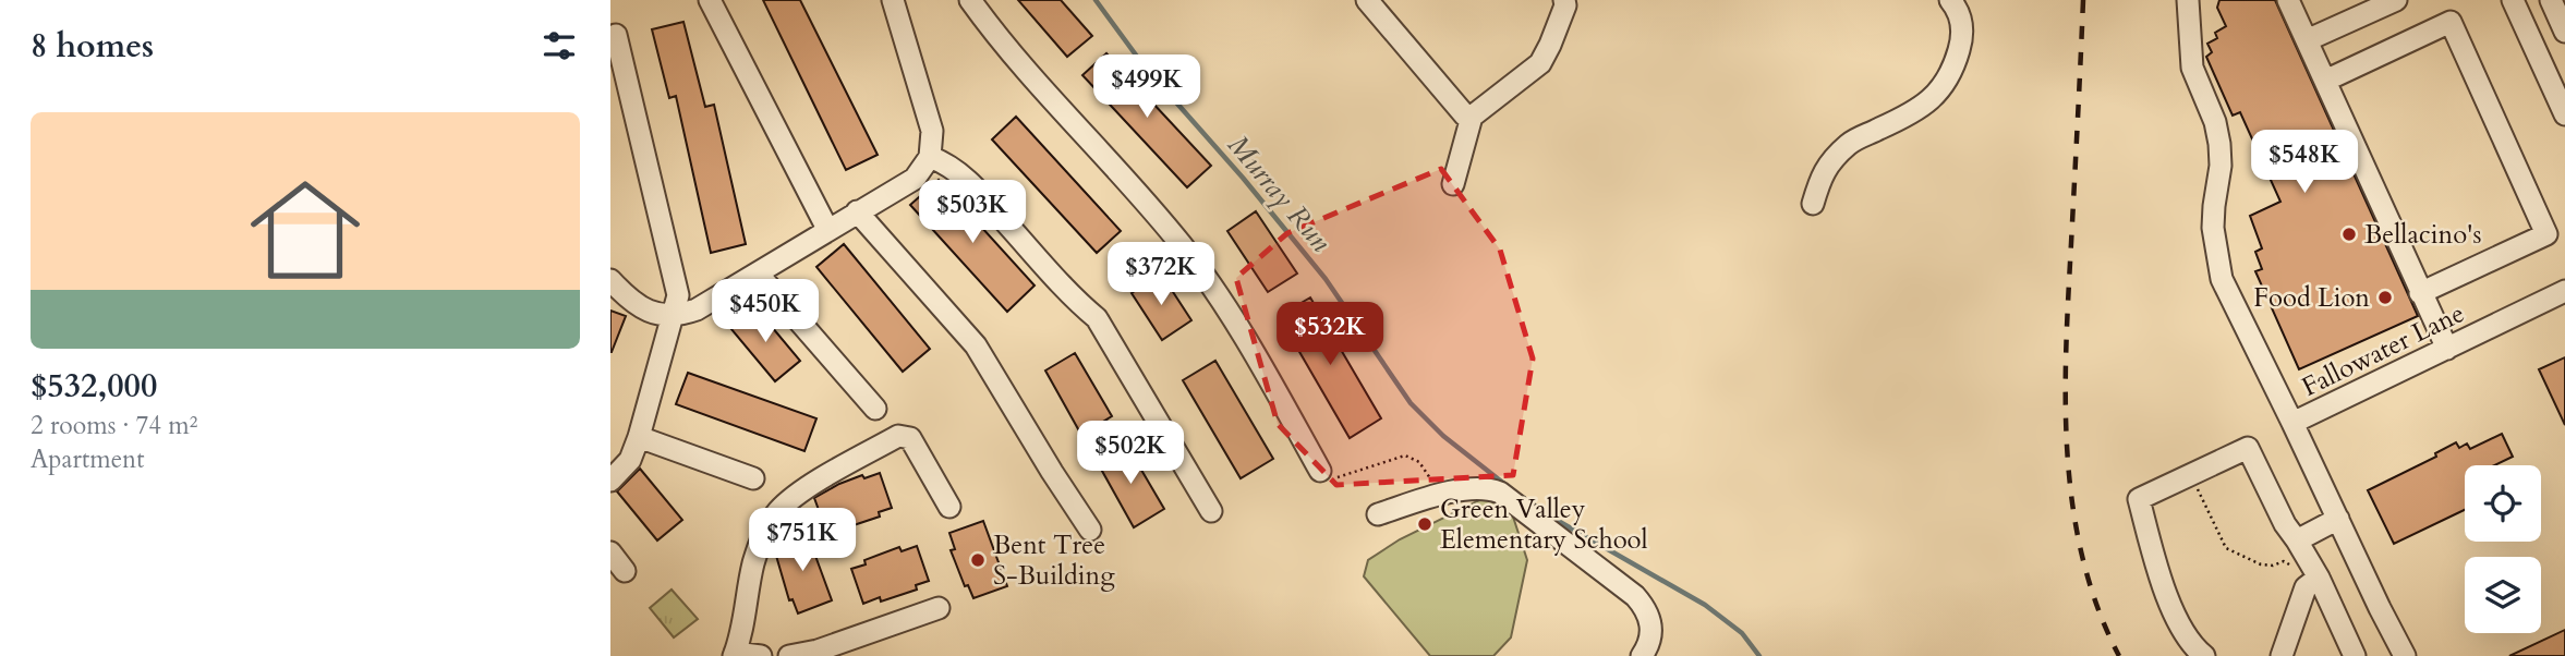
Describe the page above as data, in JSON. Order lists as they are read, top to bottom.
{
  "streets": {
    "street": ["Fallowater Lane"]
  },
  "water": ["Murray Run"],
  "places": [
    "Bellacino's",
    "Food Lion",
    "Green Valley Elementary School",
    "Bent Tree S-Building"
  ],
  "page": {
    "heading": "8 homes",
    "price": [
      "$499K",
      "$548K",
      "$503K",
      "$372K",
      "$450K",
      "$532K",
      "$502K",
      "$751K"
    ],
    "list": [
      {
        "name": "$532,000",
        "note": "2 rooms · 74 m² · Apartment"
      }
    ]
  }
}
